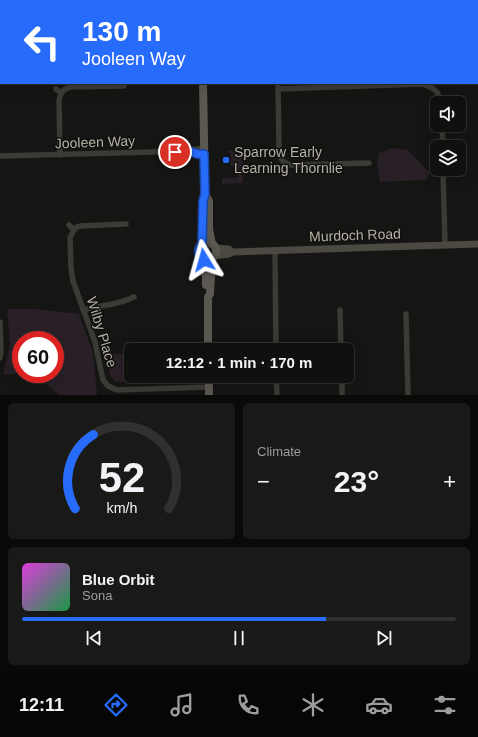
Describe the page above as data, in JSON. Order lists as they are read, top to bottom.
{
  "streets": {
    "main road": ["Murdoch Road"],
    "street": ["Jooleen Way", "Wilby Place"]
  },
  "places": ["Sparrow Early Learning Thornlie"],
  "page": {
    "turn": ["130 m", "Jooleen Way"],
    "limit": "60",
    "trip": "12:12 · 1 min · 170 m",
    "tile": "Climate",
    "heat": ["−", "23°", "+"],
    "song": ["Blue Orbit", "Sona"],
    "tabs": "12:11",
    "gauge": ["52", "km/h"]
  }
}
